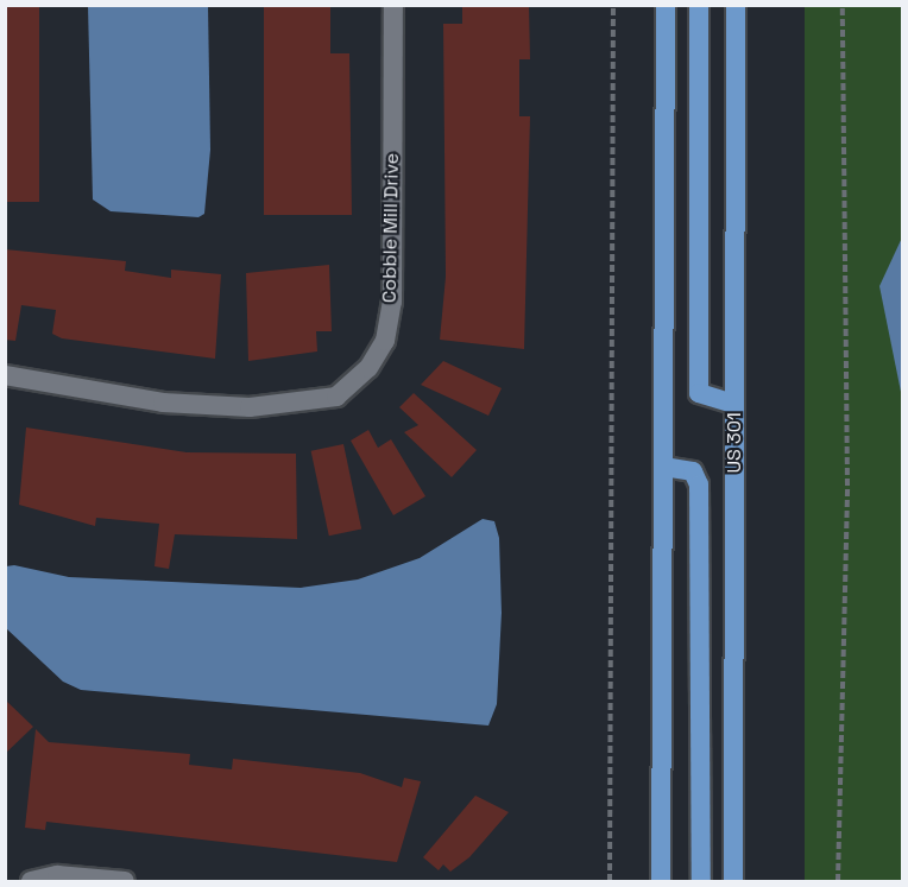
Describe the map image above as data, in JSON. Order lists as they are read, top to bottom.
{
  "streets": {
    "main road": ["US 301"],
    "street": ["Cobble Mill Drive"]
  }
}
